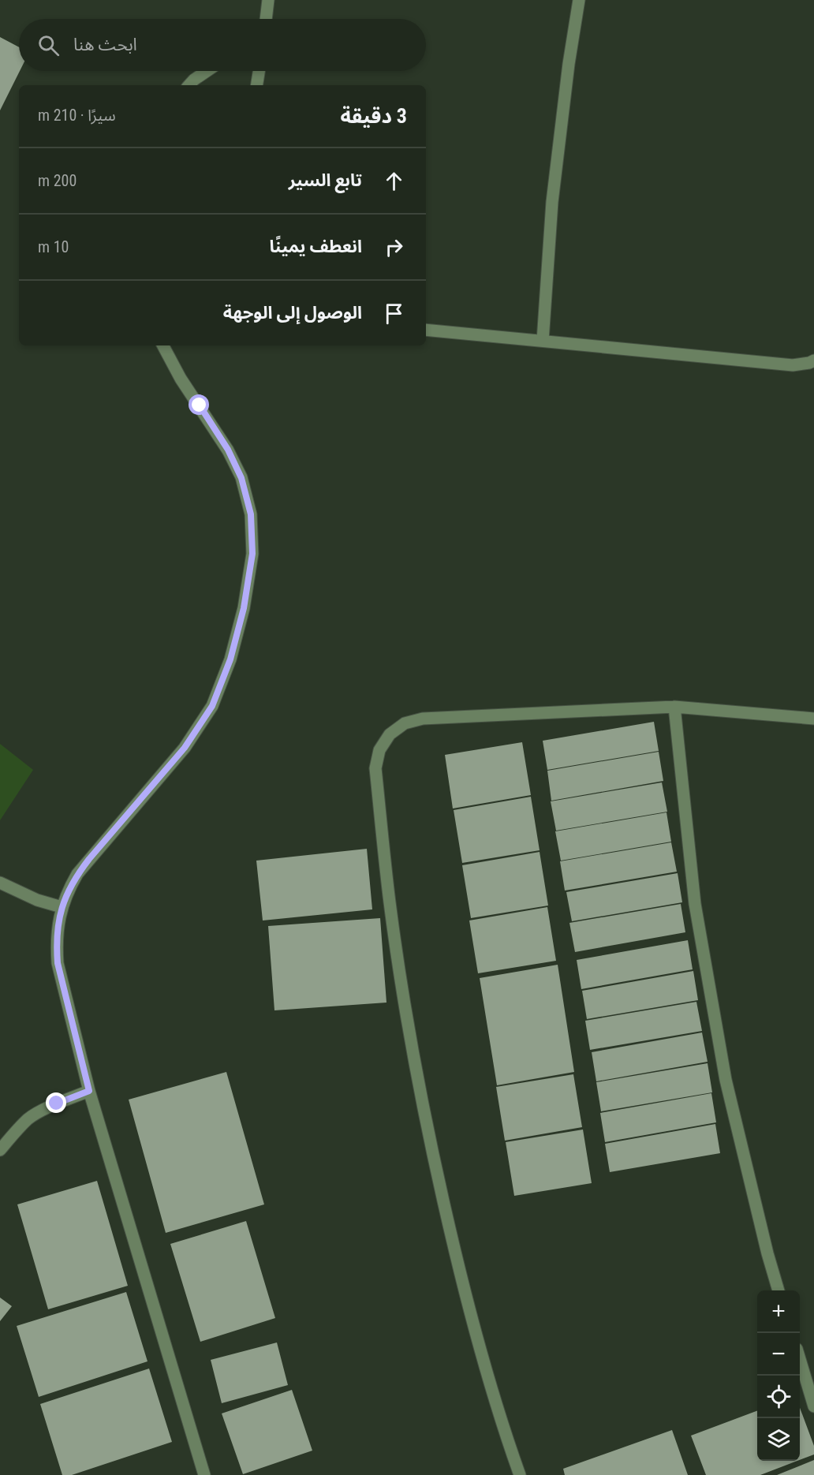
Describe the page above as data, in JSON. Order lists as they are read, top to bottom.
{
  "page": {
    "search": "ابحث هنا",
    "heading": ["3 دقيقة", "سيرًا · 210 m"],
    "list": [
      ["تابع السير", "200 m"],
      ["انعطف يمينًا", "10 m"],
      "الوصول إلى الوجهة"
    ],
    "map_buttons": ["+", "−"]
  }
}
